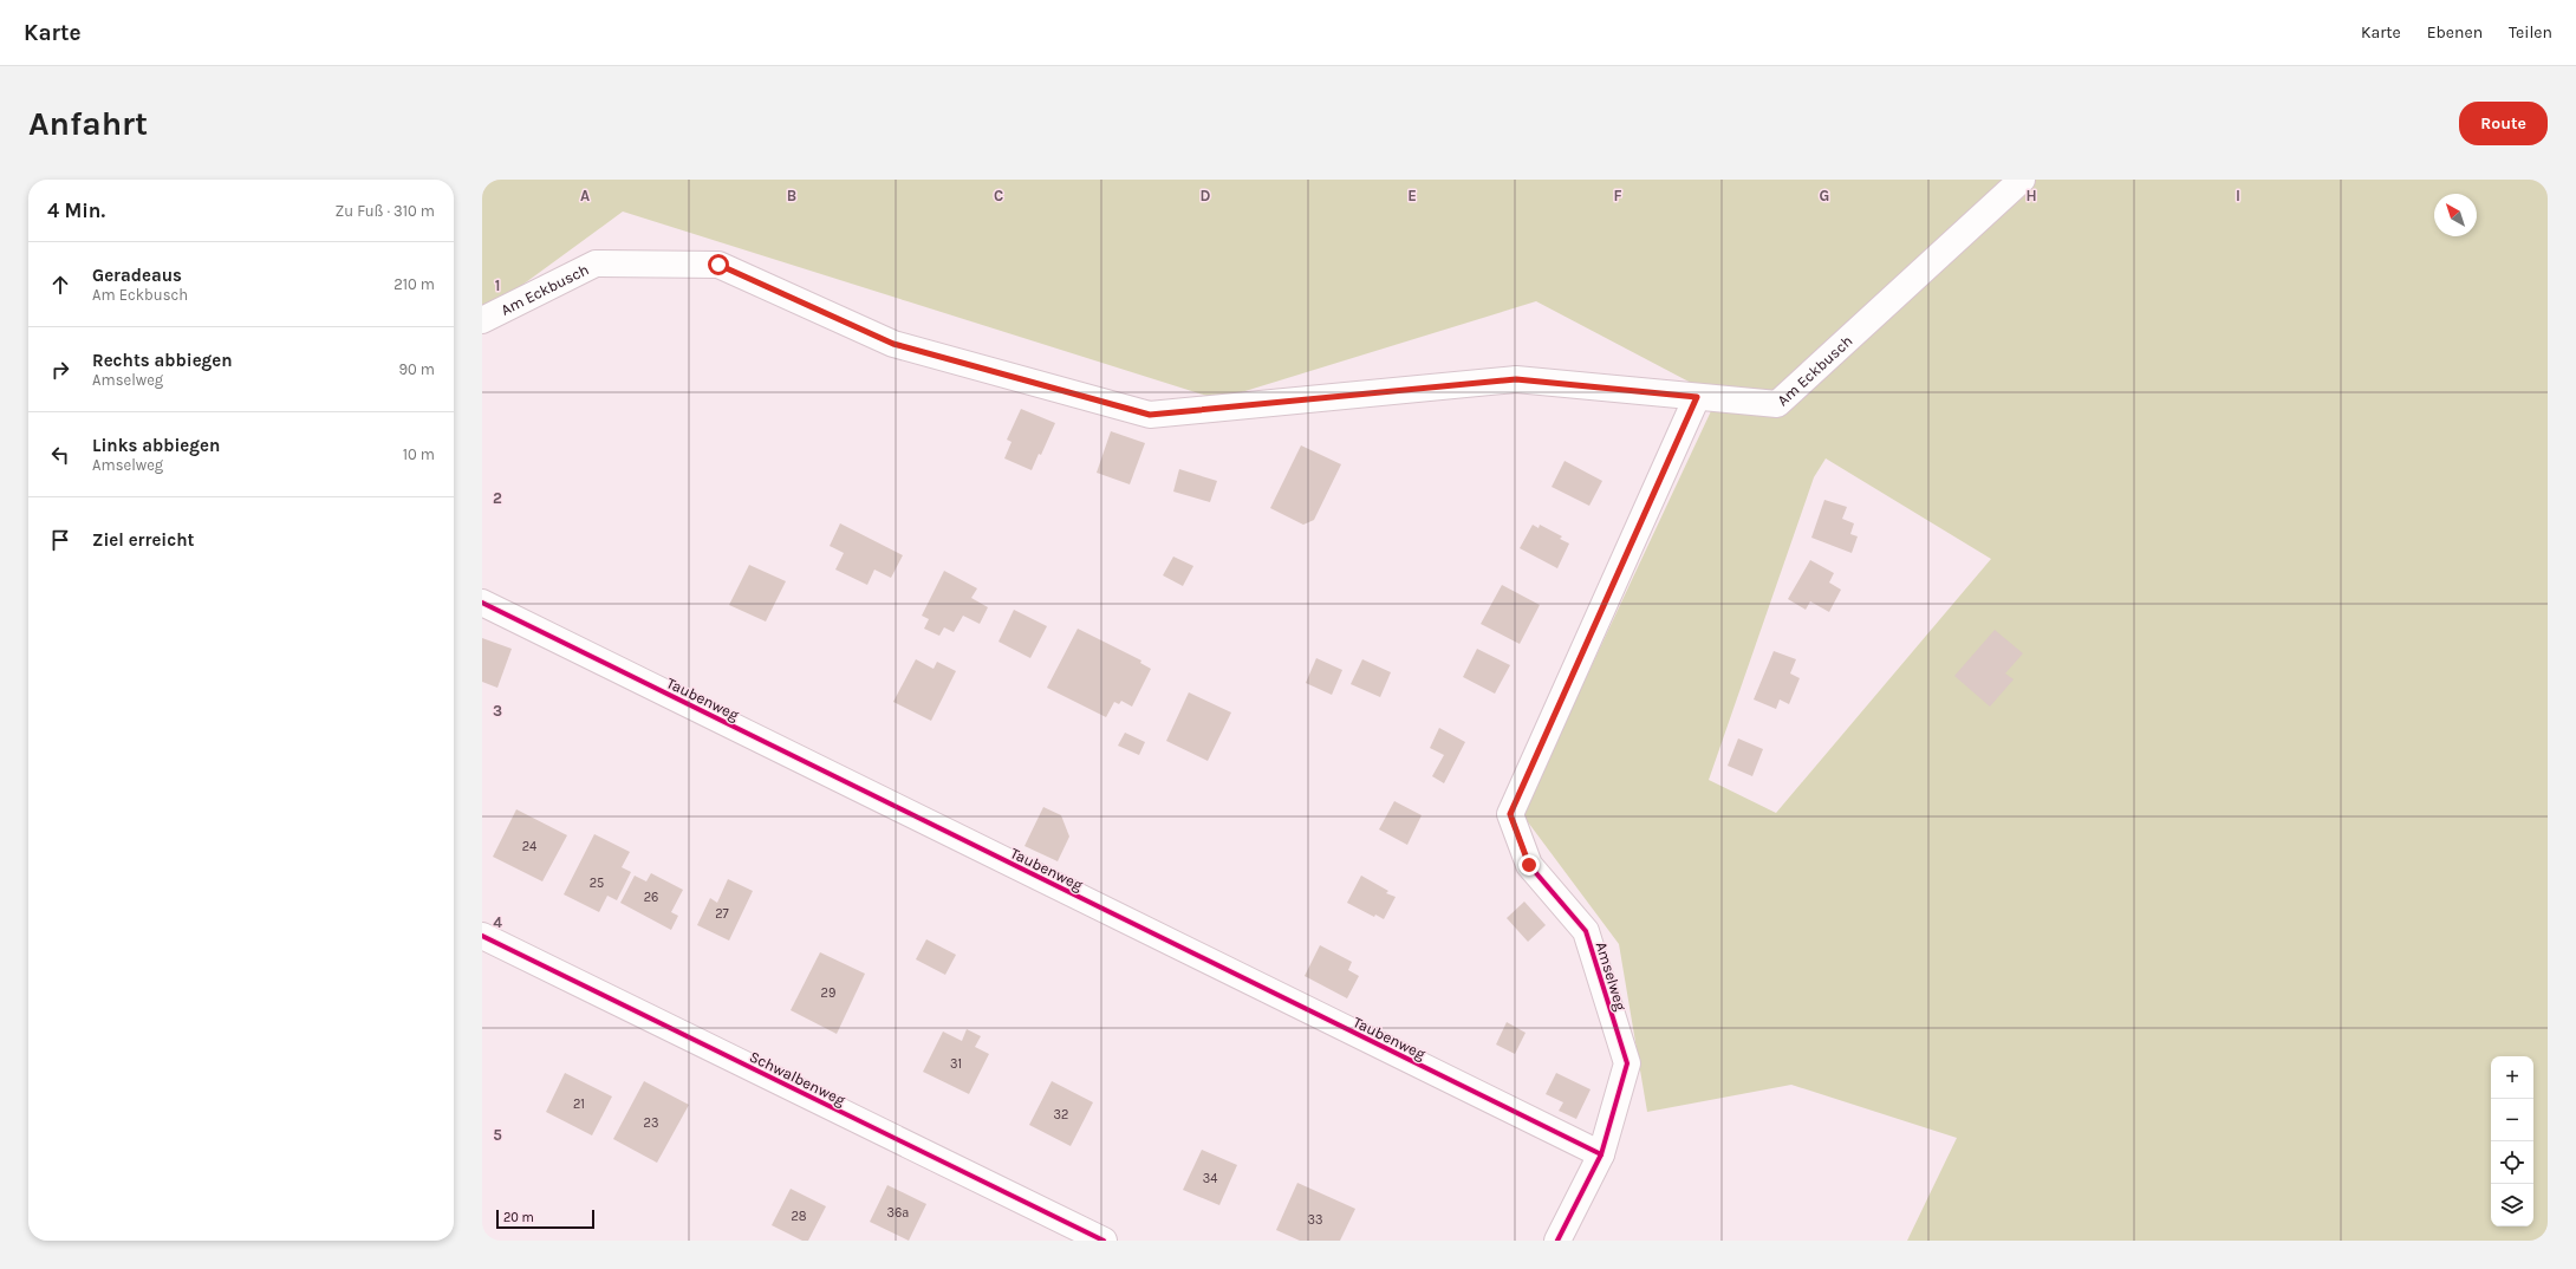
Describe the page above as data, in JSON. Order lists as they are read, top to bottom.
{
  "streets": {
    "street": [
      "Am Eckbusch",
      "Taubenweg",
      "Amselweg",
      "Schwalbenweg"
    ]
  },
  "crossings": [
    ["Am Eckbusch", "Amselweg"],
    ["Taubenweg", "Amselweg"]
  ],
  "house_numbers": [
    "24",
    "25",
    "26",
    "27",
    "29",
    "31",
    "21",
    "32",
    "23",
    "34",
    "36a",
    "28",
    "33"
  ],
  "scale_bar": "20 m",
  "north": "top left",
  "page": {
    "header": "Karte",
    "nav": ["Karte", "Ebenen", "Teilen"],
    "buttons": "Route",
    "title": "Anfahrt",
    "heading": ["4 Min.", "Zu Fuß · 310 m"],
    "list": [
      ["Geradeaus", "Am Eckbusch", "210 m"],
      ["Rechts abbiegen", "Amselweg", "90 m"],
      ["Links abbiegen", "Amselweg", "10 m"],
      "Ziel erreicht"
    ],
    "map_buttons": ["+", "−"],
    "scale": "20 m"
  },
  "grid": {
    "columns": [
      "A",
      "B",
      "C",
      "D",
      "E",
      "F",
      "G",
      "H",
      "I"
    ],
    "rows": [
      "1",
      "2",
      "3",
      "4",
      "5"
    ]
  }
}
